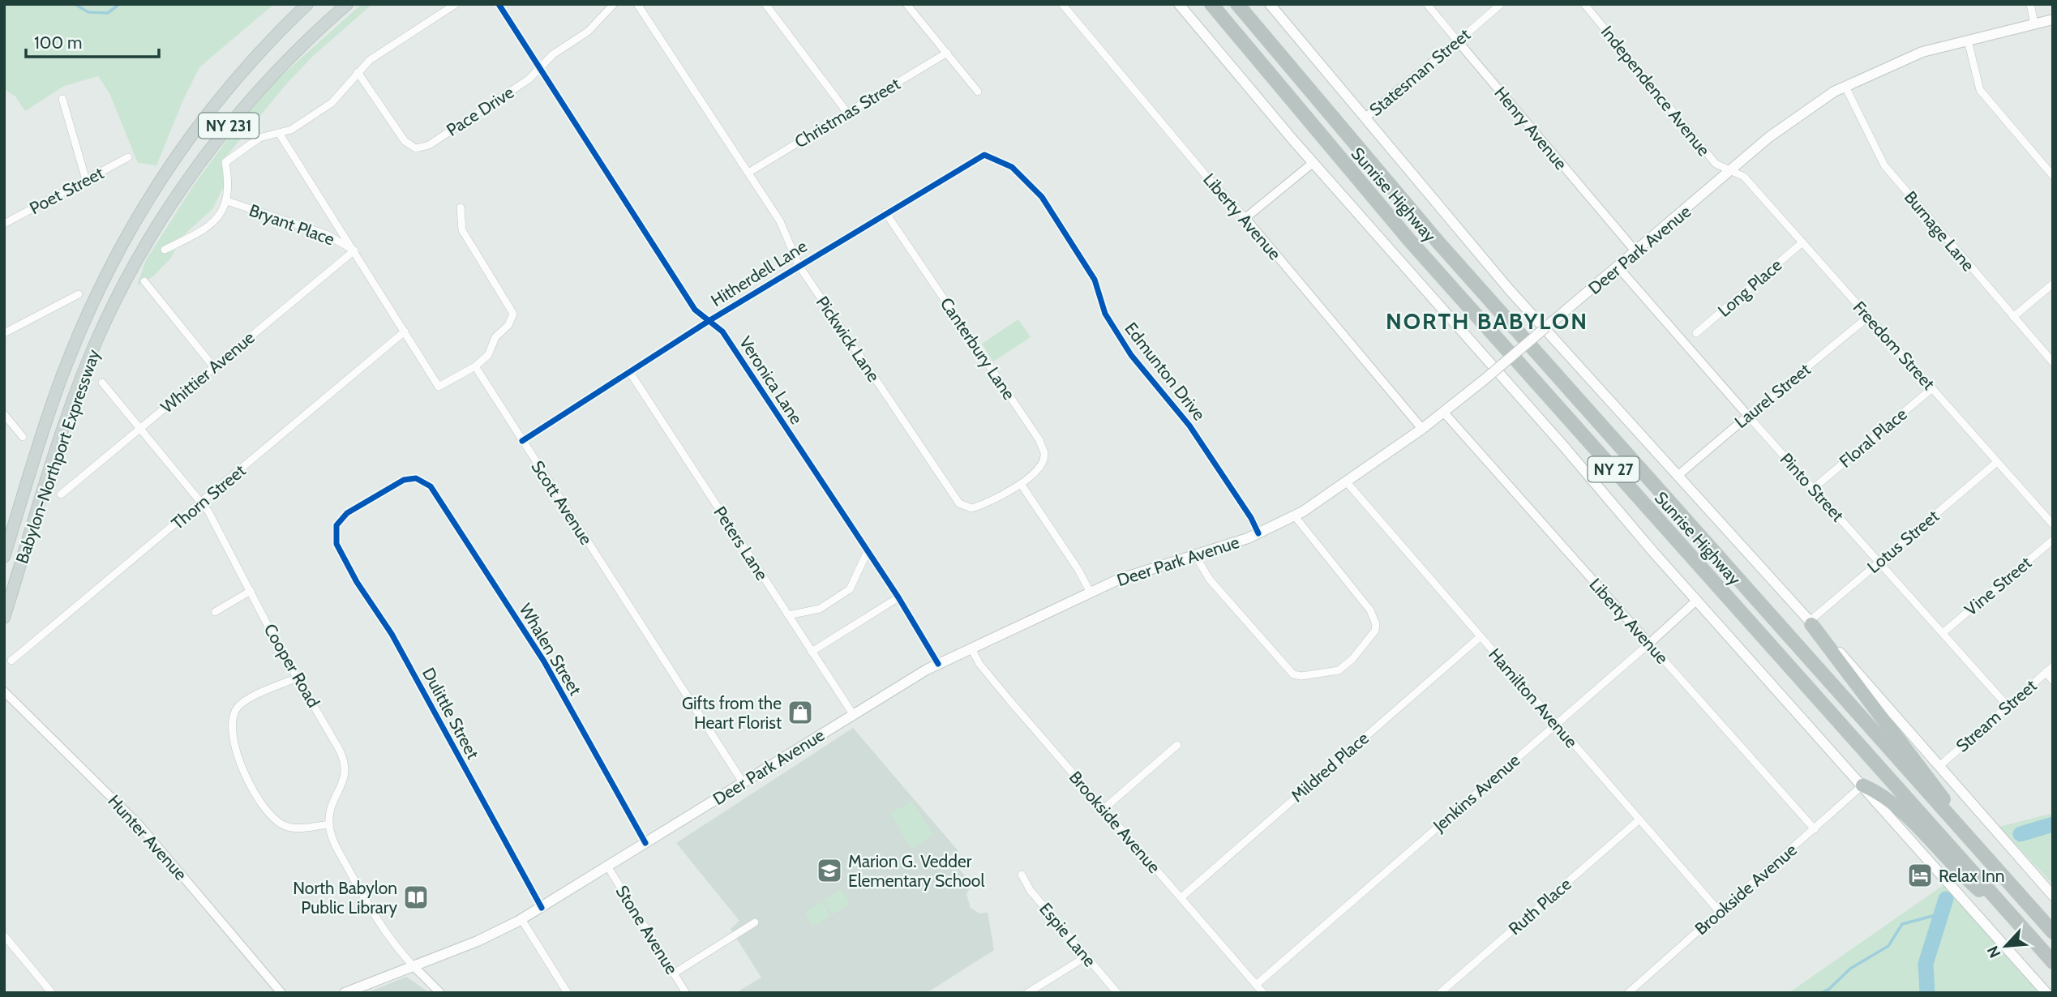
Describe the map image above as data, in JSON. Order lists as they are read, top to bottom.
{
  "streets": {
    "highway": ["Sunrise Highway", "NY 27"],
    "main road": ["NY 231", "Deer Park Avenue", "Babylon-Northport Expressway"],
    "street": [
      "Statesman Street",
      "Independence Avenue",
      "Pace Drive",
      "Christmas Street",
      "Henry Avenue",
      "Poet Street",
      "Liberty Avenue",
      "Bryant Place",
      "Burnage Lane",
      "Hitherdell Lane",
      "Long Place",
      "Pickwick Lane",
      "Freedom Street",
      "Canterbury Lane",
      "Edmunton Drive",
      "Whittier Avenue",
      "Veronica Lane",
      "Laurel Street",
      "Floral Place",
      "Pinto Street",
      "Thorn Street",
      "Scott Avenue",
      "Lotus Street",
      "Peters Lane",
      "Vine Street",
      "Whalen Street",
      "Cooper Road",
      "Hamilton Avenue",
      "Dulittle Street",
      "Stream Street",
      "Mildred Place",
      "Jenkins Avenue",
      "Brookside Avenue",
      "Hunter Avenue",
      "Ruth Place",
      "Stone Avenue",
      "Espie Lane"
    ]
  },
  "crossings": [
    ["Statesman Street", "Henry Avenue"],
    ["Statesman Street", "Sunrise Highway"],
    ["Independence Avenue", "Deer Park Avenue"],
    ["Independence Avenue", "Freedom Street"],
    ["Pace Drive", "Veronica Lane"],
    ["Christmas Street", "Pickwick Lane"],
    ["Henry Avenue", "Deer Park Avenue"],
    ["Sunrise Highway", "Laurel Street"],
    ["Sunrise Highway", "Lotus Street"],
    ["Sunrise Highway", "Stream Street"],
    ["Liberty Avenue", "Deer Park Avenue"],
    ["Liberty Avenue", "Jenkins Avenue"],
    ["Liberty Avenue", "Brookside Avenue"],
    ["Bryant Place", "Whittier Avenue"],
    ["Burnage Lane", "Deer Park Avenue"],
    ["Deer Park Avenue", "Freedom Street"],
    ["Deer Park Avenue", "Edmunton Drive"],
    ["Deer Park Avenue", "Veronica Lane"],
    ["Deer Park Avenue", "Pinto Street"],
    ["Deer Park Avenue", "Scott Avenue"],
    ["Deer Park Avenue", "Peters Lane"],
    ["Deer Park Avenue", "Whalen Street"],
    ["Deer Park Avenue", "Hamilton Avenue"],
    ["Deer Park Avenue", "Dulittle Street"],
    ["Deer Park Avenue", "Brookside Avenue"],
    ["Deer Park Avenue", "Stone Avenue"],
    ["Hitherdell Lane", "Pickwick Lane"],
    ["Hitherdell Lane", "Canterbury Lane"],
    ["Hitherdell Lane", "Edmunton Drive"],
    ["Hitherdell Lane", "Veronica Lane"],
    ["Hitherdell Lane", "Scott Avenue"],
    ["Hitherdell Lane", "Peters Lane"],
    ["Long Place", "Freedom Street"],
    ["Pickwick Lane", "Canterbury Lane"],
    ["Freedom Street", "Laurel Street"],
    ["Freedom Street", "Floral Place"],
    ["Freedom Street", "Lotus Street"],
    ["Whittier Avenue", "Cooper Road"],
    ["Laurel Street", "Pinto Street"],
    ["Floral Place", "Pinto Street"],
    ["Pinto Street", "Lotus Street"],
    ["Pinto Street", "Vine Street"],
    ["Pinto Street", "Stream Street"],
    ["Thorn Street", "Cooper Road"],
    ["Whalen Street", "Dulittle Street"],
    ["Hamilton Avenue", "Mildred Place"],
    ["Hamilton Avenue", "Jenkins Avenue"],
    ["Hamilton Avenue", "Brookside Avenue"],
    ["Hamilton Avenue", "Ruth Place"],
    ["Mildred Place", "Brookside Avenue"],
    ["Jenkins Avenue", "Brookside Avenue"]
  ],
  "districts": ["NORTH BABYLON"],
  "places": {
    "shop": ["Gifts from the Heart Florist"],
    "school or university": ["Marion G. Vedder Elementary School"],
    "hotel": ["Relax Inn"],
    "library": ["North Babylon Public Library"]
  },
  "scale_bar": "100 m",
  "north": "bottom left"
}
